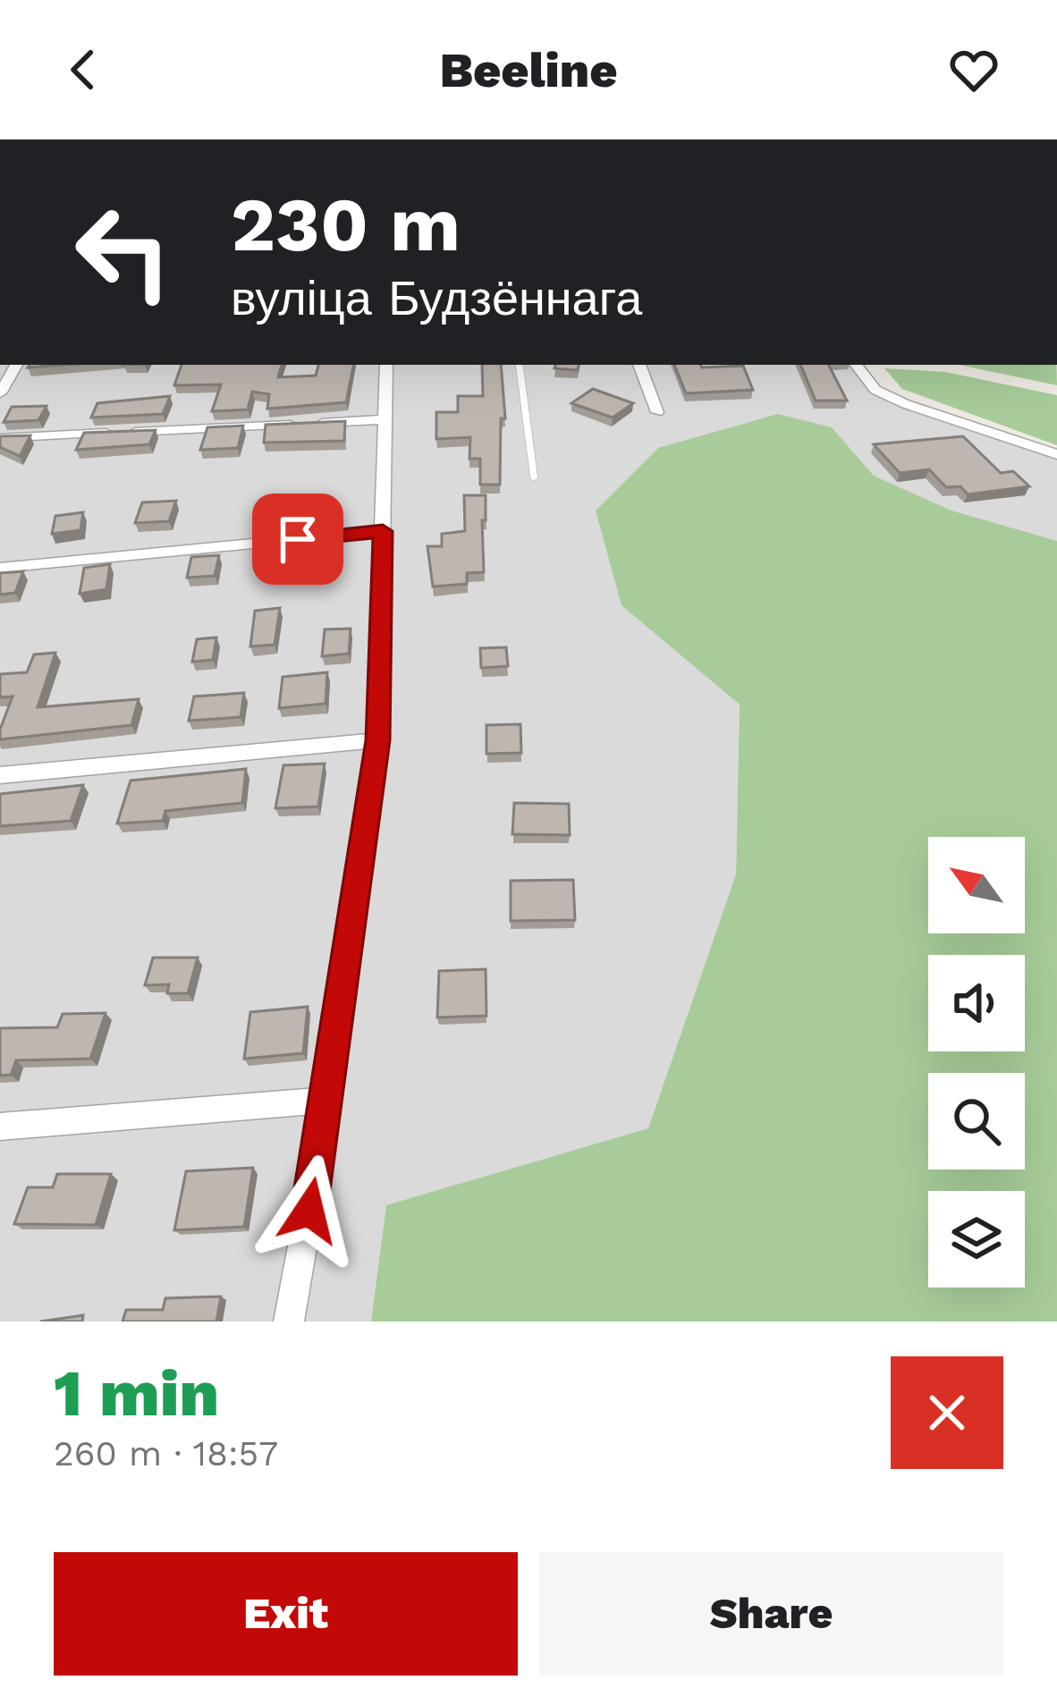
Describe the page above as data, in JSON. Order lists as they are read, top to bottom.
{
  "north": "top left",
  "page": {
    "header": "Beeline",
    "turn": ["230 m", "вуліца Будзённага"],
    "heading": ["1 min", "260 m · 18:57"],
    "buttons": ["Exit", "Share"]
  }
}
